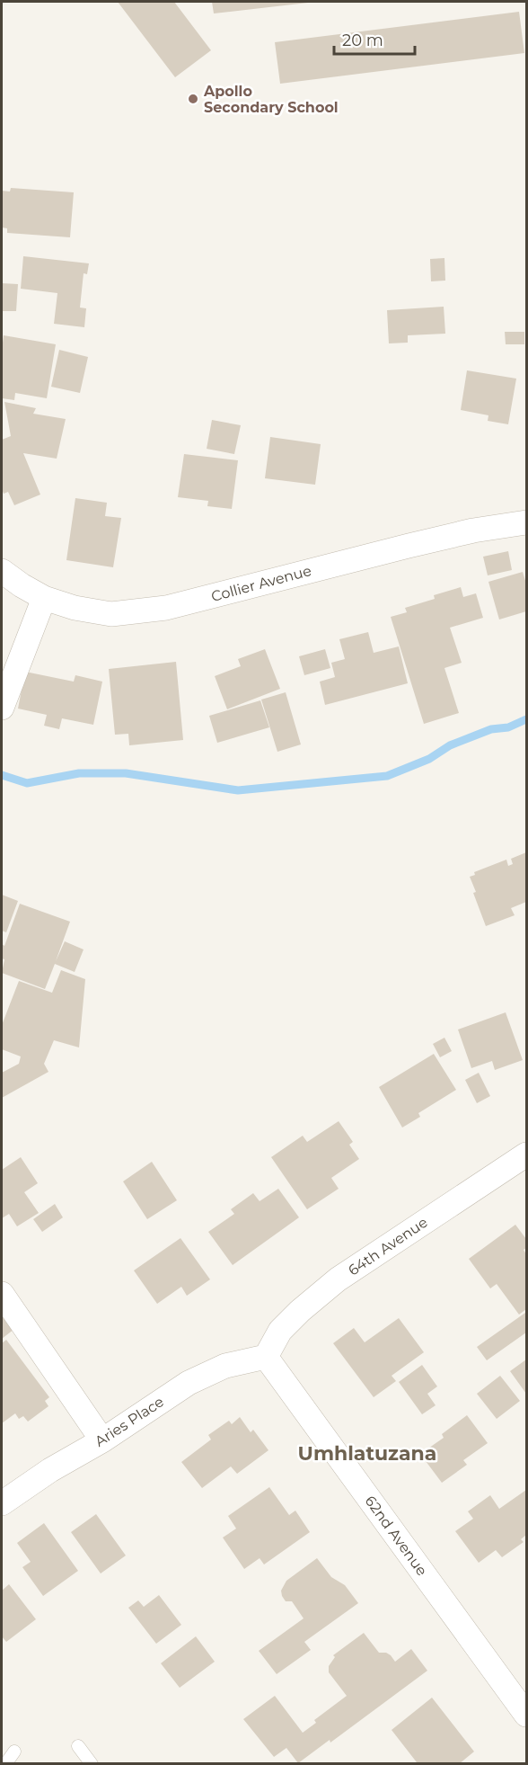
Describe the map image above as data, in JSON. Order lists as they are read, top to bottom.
{
  "streets": {
    "street": [
      "Collier Avenue",
      "64th Avenue",
      "Aries Place",
      "62nd Avenue"
    ]
  },
  "crossings": [
    ["64th Avenue", "Aries Place"],
    ["64th Avenue", "62nd Avenue"],
    ["Aries Place", "62nd Avenue"]
  ],
  "districts": ["Umhlatuzana"],
  "places": ["Apollo Secondary School"],
  "scale_bar": "20 m"
}
